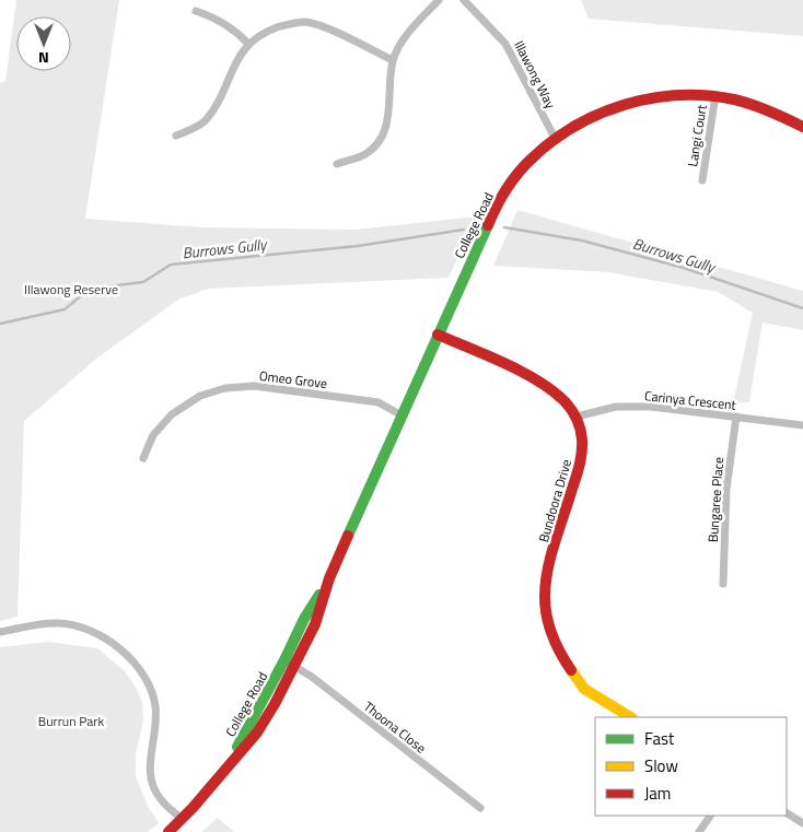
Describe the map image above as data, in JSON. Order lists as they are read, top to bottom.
{
  "streets": {
    "main road": ["College Road", "Bundoora Drive"],
    "street": [
      "Illawong Way",
      "Langi Court",
      "Omeo Grove",
      "Carinya Crescent",
      "Bungaree Place",
      "Thoona Close"
    ]
  },
  "crossings": [
    ["Illawong Way", "College Road"],
    ["Langi Court", "College Road"],
    ["College Road", "Omeo Grove"],
    ["College Road", "Bundoora Drive"],
    ["College Road", "Thoona Close"],
    ["Carinya Crescent", "Bungaree Place"],
    ["Carinya Crescent", "Bundoora Drive"]
  ],
  "water": ["Burrows Gully"],
  "parks": ["Illawong Reserve", "Burrun Park"],
  "legend": ["Fast", "Slow", "Jam"],
  "north": "bottom"
}
